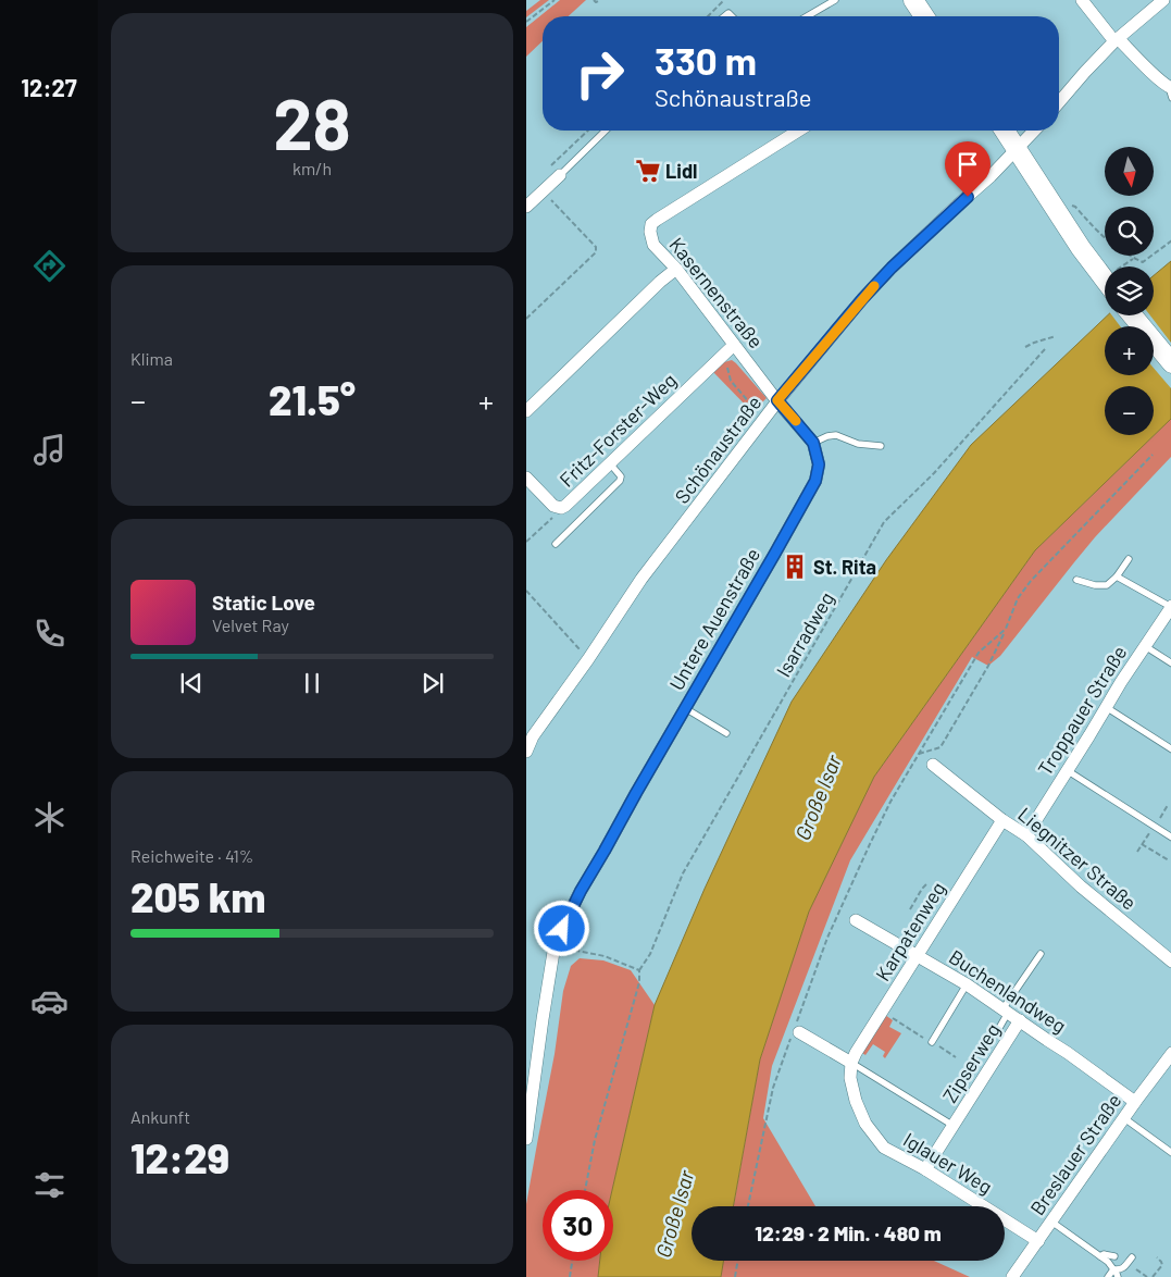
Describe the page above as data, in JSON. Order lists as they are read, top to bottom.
{
  "streets": {
    "street": [
      "Kasernenstraße",
      "Fritz-Forster-Weg",
      "Schönaustraße",
      "Untere Auenstraße",
      "Troppauer Straße",
      "Liegnitzer Straße",
      "Karpatenweg",
      "Buchenlandweg",
      "Zipserweg",
      "Breslauer Straße",
      "Iglauer Weg"
    ],
    "path": ["Isarradweg"]
  },
  "crossings": [
    ["Kasernenstraße", "Fritz-Forster-Weg"],
    ["Kasernenstraße", "Schönaustraße"],
    ["Troppauer Straße", "Liegnitzer Straße"],
    ["Liegnitzer Straße", "Karpatenweg"],
    ["Karpatenweg", "Buchenlandweg"],
    ["Karpatenweg", "Zipserweg"],
    ["Karpatenweg", "Iglauer Weg"],
    ["Buchenlandweg", "Zipserweg"],
    ["Buchenlandweg", "Breslauer Straße"],
    ["Zipserweg", "Iglauer Weg"],
    ["Breslauer Straße", "Iglauer Weg"]
  ],
  "water": ["Große Isar"],
  "places": {
    "supermarket": ["Lidl"],
    "building": ["St. Rita"]
  },
  "north": "bottom",
  "page": {
    "tabs": "12:27",
    "tile": [
      ["28", "km/h"],
      "Klima",
      ["Reichweite · 41%", "205 km"],
      ["Ankunft", "12:29"]
    ],
    "turn": ["330 m", "Schönaustraße"],
    "map_buttons": ["+", "−"],
    "heat": ["−", "21.5°", "+"],
    "song": ["Static Love", "Velvet Ray"],
    "limit": "30",
    "trip": "12:29 · 2 Min. · 480 m"
  }
}
